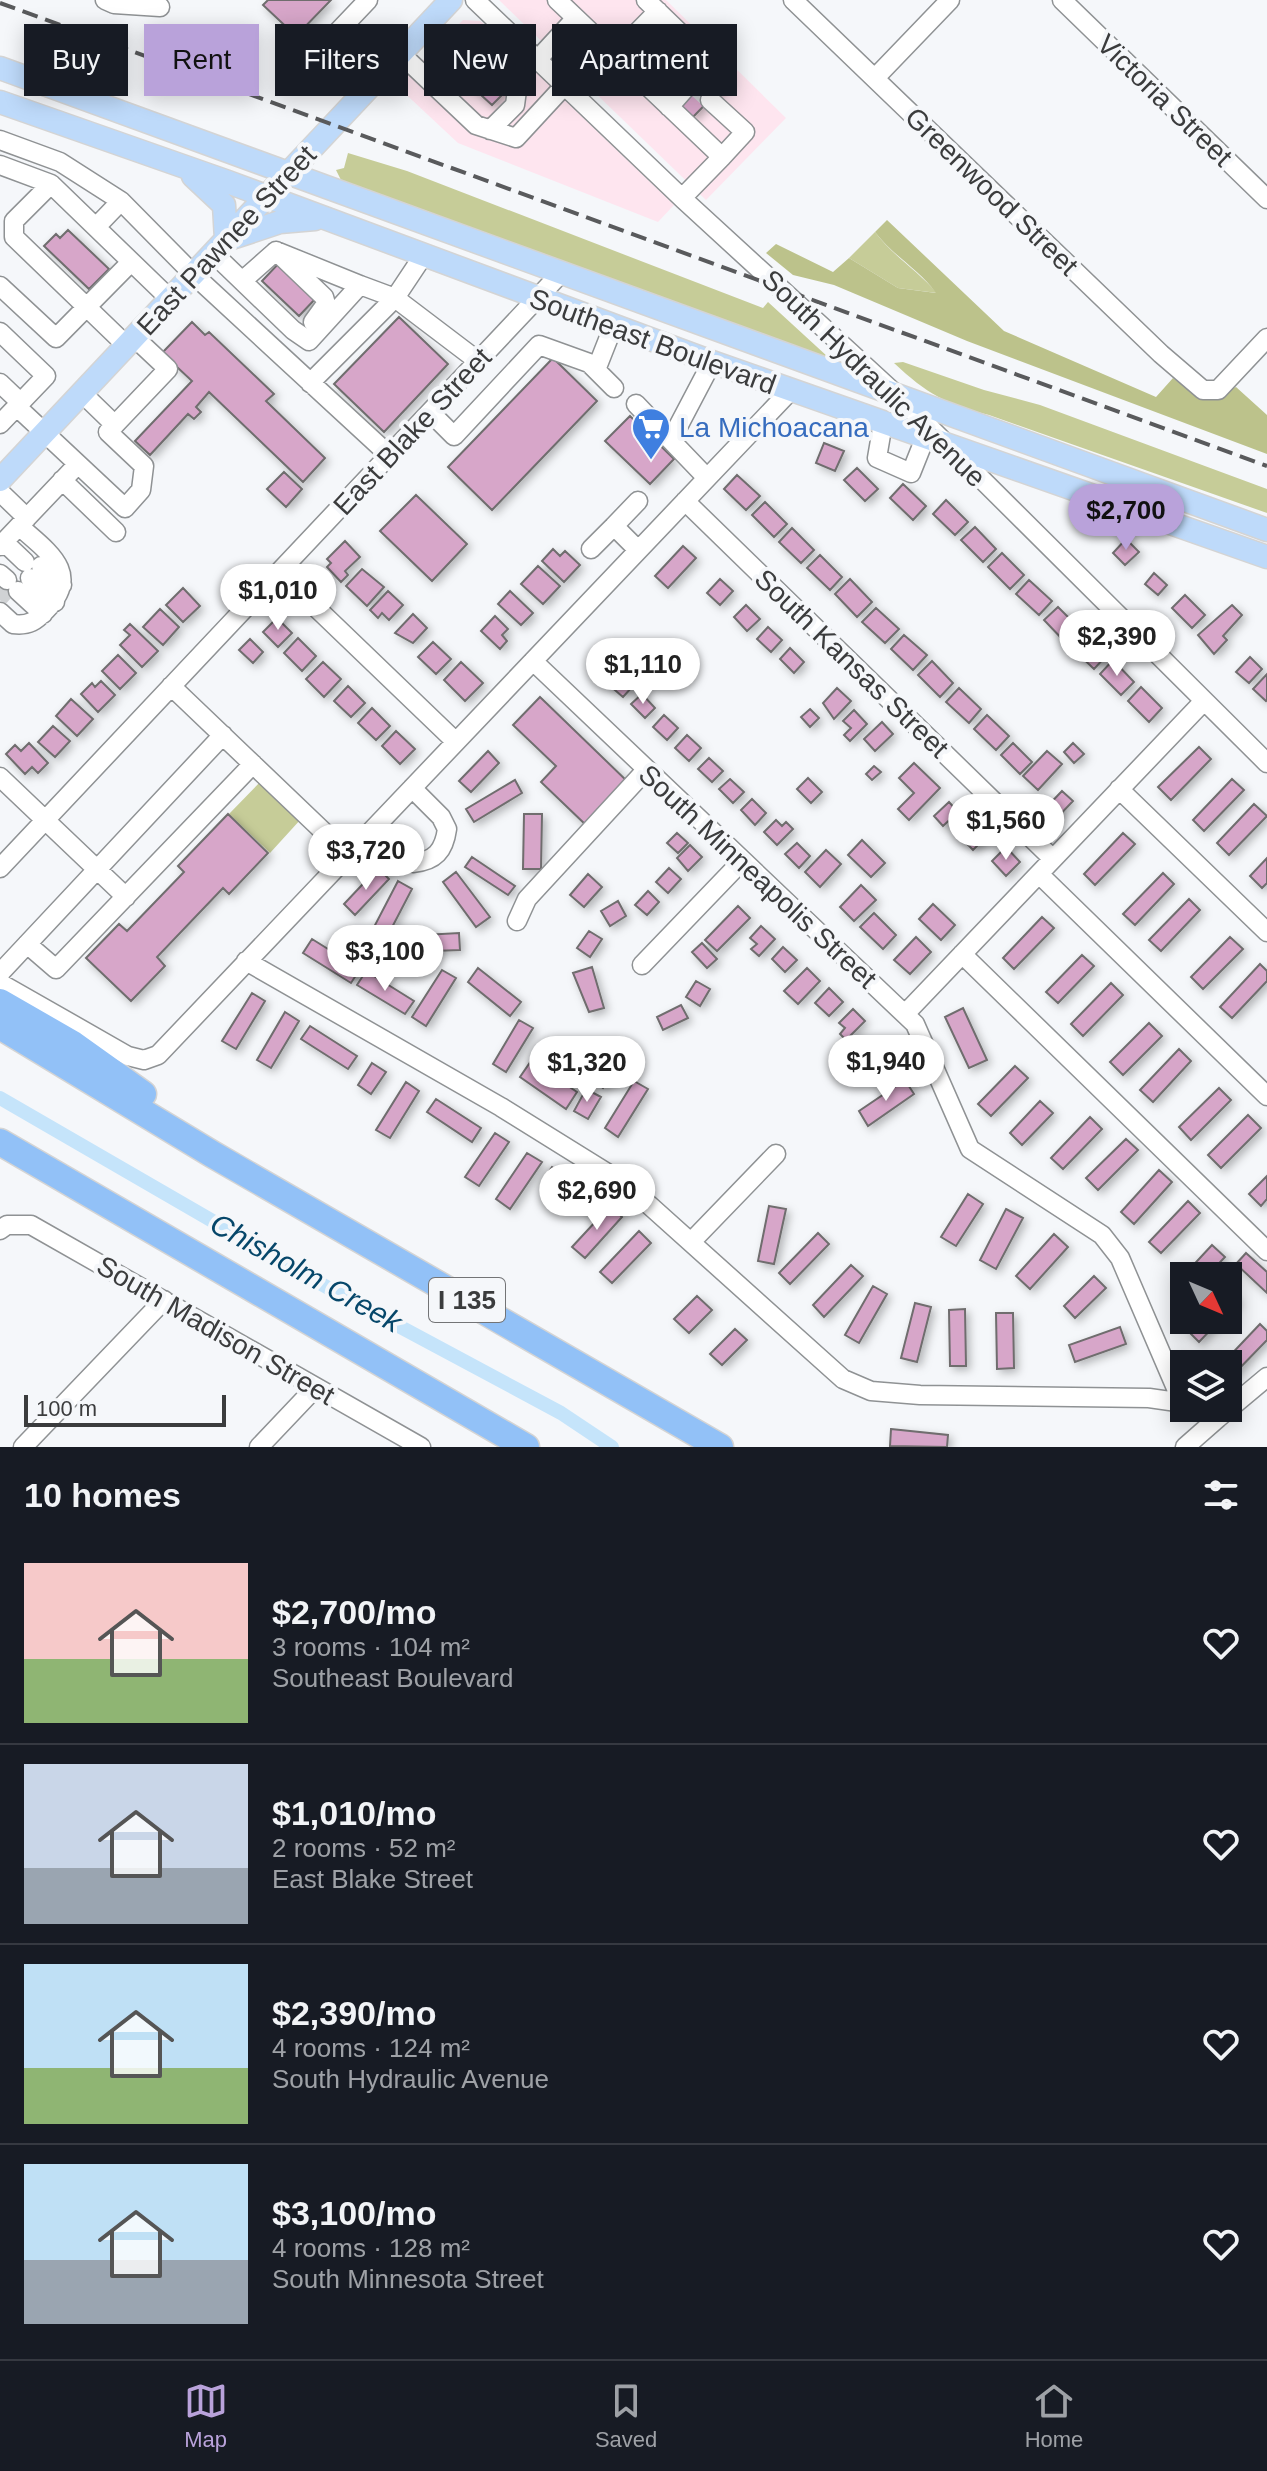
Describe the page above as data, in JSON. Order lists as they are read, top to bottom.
{
  "streets": {
    "highway": ["I 135"],
    "main road": ["East Pawnee Street", "Southeast Boulevard"],
    "street": [
      "Victoria Street",
      "Greenwood Street",
      "South Hydraulic Avenue",
      "East Blake Street",
      "South Kansas Street",
      "South Minneapolis Street",
      "South Madison Street"
    ]
  },
  "crossings": [
    ["East Pawnee Street", "Southeast Boulevard"],
    ["Southeast Boulevard", "South Hydraulic Avenue"],
    ["Southeast Boulevard", "East Blake Street"]
  ],
  "water": ["Chisholm Creek"],
  "places": {
    "supermarket": ["La Michoacana"]
  },
  "scale_bar": "100 m",
  "north": "bottom right",
  "page": {
    "chip": [
      "Buy",
      "Rent",
      "Filters",
      "New",
      "Apartment"
    ],
    "price": [
      "$2,700",
      "$1,010",
      "$2,390",
      "$1,110",
      "$1,560",
      "$3,720",
      "$3,100",
      "$1,940",
      "$1,320",
      "$2,690"
    ],
    "scale": "100 m",
    "heading": "10 homes",
    "list": [
      {
        "name": "$2,700/mo",
        "note": "3 rooms · 104 m² · Southeast Boulevard"
      },
      {
        "name": "$1,010/mo",
        "note": "2 rooms · 52 m² · East Blake Street"
      },
      {
        "name": "$2,390/mo",
        "note": "4 rooms · 124 m² · South Hydraulic Avenue"
      },
      {
        "name": "$3,100/mo",
        "note": "4 rooms · 128 m² · South Minnesota Street"
      }
    ],
    "tabs": ["Map", "Saved", "Home"]
  }
}
